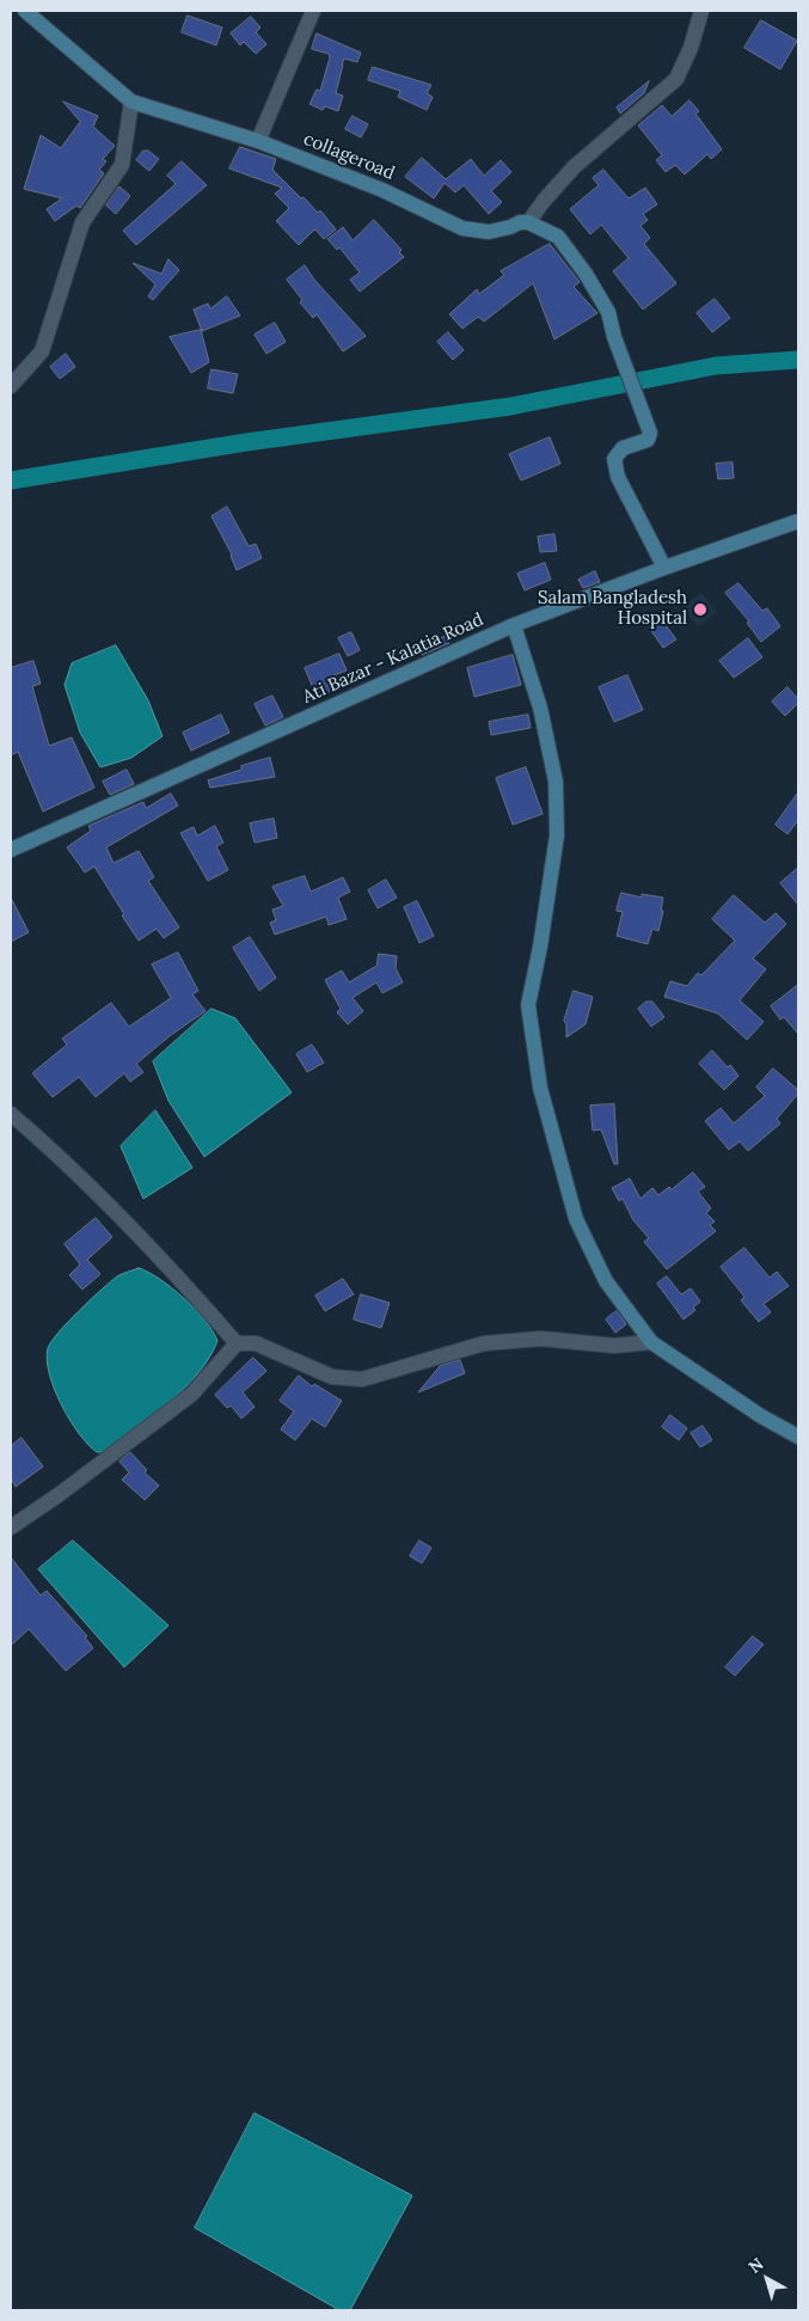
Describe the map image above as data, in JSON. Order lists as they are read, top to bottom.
{
  "streets": {
    "street": ["collageroad", "Ati Bazar - Kalatia Road"]
  },
  "places": ["Salam Bangladesh Hospital"],
  "north": "top left"
}
